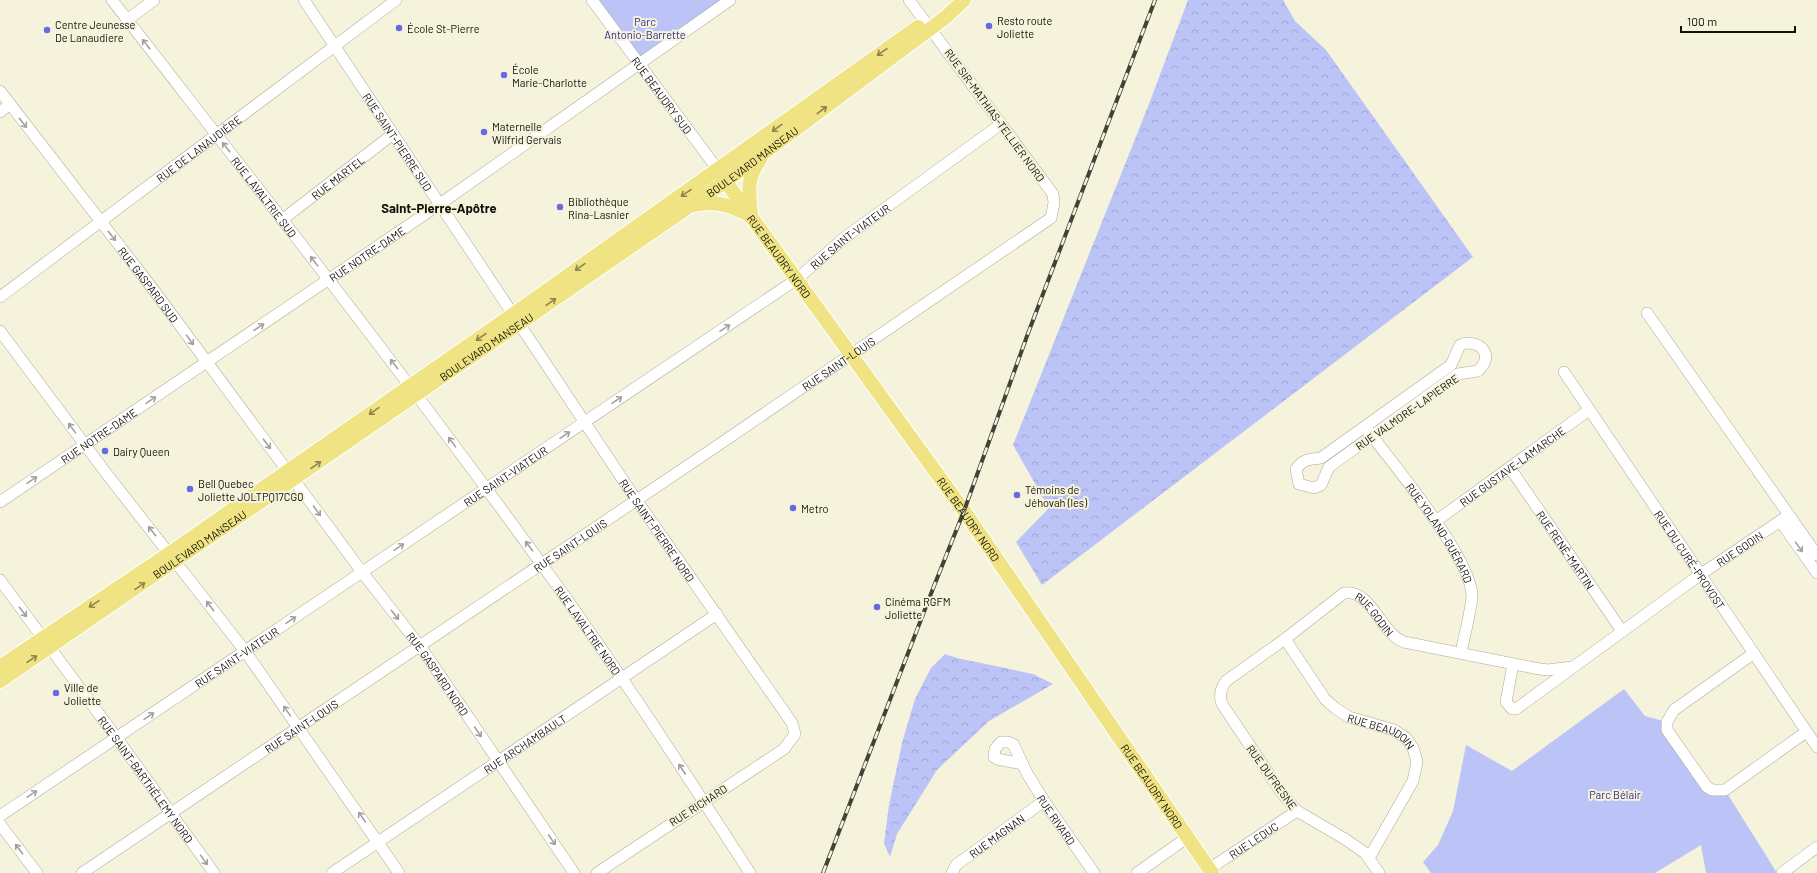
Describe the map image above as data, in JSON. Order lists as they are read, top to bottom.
{
  "streets": {
    "main road": ["BOULEVARD MANSEAU", "RUE BEAUDRY NORD"],
    "street": [
      "RUE BEAUDRY SUD",
      "RUE SIR-MATHIAS-TELLIER NORD",
      "RUE SAINT-PIERRE SUD",
      "RUE DE LANAUDIÈRE",
      "RUE MARTEL",
      "RUE LAVALTRIE SUD",
      "RUE SAINT-VIATEUR",
      "RUE NOTRE-DAME",
      "RUE GASPARD SUD",
      "RUE SAINT-LOUIS",
      "RUE VALMORE-LAPIERRE",
      "RUE GUSTAVE-LAMARCHE",
      "RUE SAINT-PIERRE NORD",
      "RUE YOLAND-GUÉRARD",
      "RUE GODIN",
      "RUE RENÉ-MARTIN",
      "RUE DU CURÉ-PROVOST",
      "RUE LAVALTRIE NORD",
      "RUE GASPARD NORD",
      "RUE BEAUDOIN",
      "RUE ARCHAMBAULT",
      "RUE DUFRESNE",
      "RUE SAINT-BARTHÉLEMY NORD",
      "RUE RICHARD",
      "RUE RIVARD",
      "RUE MAGNAN",
      "RUE LEDUC"
    ]
  },
  "crossings": [
    ["RUE BEAUDRY SUD", "BOULEVARD MANSEAU"],
    ["RUE BEAUDRY SUD", "RUE NOTRE-DAME"],
    ["RUE BEAUDRY SUD", "RUE BEAUDRY NORD"],
    ["RUE SIR-MATHIAS-TELLIER NORD", "BOULEVARD MANSEAU"],
    ["RUE SIR-MATHIAS-TELLIER NORD", "RUE SAINT-VIATEUR"],
    ["RUE SIR-MATHIAS-TELLIER NORD", "RUE SAINT-LOUIS"],
    ["RUE SAINT-PIERRE SUD", "RUE DE LANAUDIÈRE"],
    ["RUE SAINT-PIERRE SUD", "BOULEVARD MANSEAU"],
    ["RUE SAINT-PIERRE SUD", "RUE MARTEL"],
    ["RUE SAINT-PIERRE SUD", "RUE NOTRE-DAME"],
    ["RUE SAINT-PIERRE SUD", "RUE SAINT-PIERRE NORD"],
    ["RUE DE LANAUDIÈRE", "RUE LAVALTRIE SUD"],
    ["RUE DE LANAUDIÈRE", "RUE GASPARD SUD"],
    ["BOULEVARD MANSEAU", "RUE LAVALTRIE SUD"],
    ["BOULEVARD MANSEAU", "RUE BEAUDRY NORD"],
    ["BOULEVARD MANSEAU", "RUE GASPARD SUD"],
    ["BOULEVARD MANSEAU", "RUE SAINT-PIERRE NORD"],
    ["BOULEVARD MANSEAU", "RUE LAVALTRIE NORD"],
    ["BOULEVARD MANSEAU", "RUE GASPARD NORD"],
    ["BOULEVARD MANSEAU", "RUE SAINT-BARTHÉLEMY NORD"],
    ["RUE MARTEL", "RUE LAVALTRIE SUD"],
    ["RUE LAVALTRIE SUD", "RUE NOTRE-DAME"],
    ["RUE LAVALTRIE SUD", "RUE LAVALTRIE NORD"],
    ["RUE SAINT-VIATEUR", "RUE BEAUDRY NORD"],
    ["RUE SAINT-VIATEUR", "RUE SAINT-PIERRE NORD"],
    ["RUE SAINT-VIATEUR", "RUE LAVALTRIE NORD"],
    ["RUE SAINT-VIATEUR", "RUE GASPARD NORD"],
    ["RUE SAINT-VIATEUR", "RUE SAINT-BARTHÉLEMY NORD"],
    ["RUE NOTRE-DAME", "RUE GASPARD SUD"],
    ["RUE BEAUDRY NORD", "RUE SAINT-LOUIS"],
    ["RUE BEAUDRY NORD", "RUE LEDUC"],
    ["RUE GASPARD SUD", "RUE GASPARD NORD"],
    ["RUE SAINT-LOUIS", "RUE SAINT-PIERRE NORD"],
    ["RUE SAINT-LOUIS", "RUE LAVALTRIE NORD"],
    ["RUE SAINT-LOUIS", "RUE GASPARD NORD"],
    ["RUE SAINT-LOUIS", "RUE SAINT-BARTHÉLEMY NORD"],
    ["RUE VALMORE-LAPIERRE", "RUE YOLAND-GUÉRARD"],
    ["RUE GUSTAVE-LAMARCHE", "RUE YOLAND-GUÉRARD"],
    ["RUE GUSTAVE-LAMARCHE", "RUE RENÉ-MARTIN"],
    ["RUE GUSTAVE-LAMARCHE", "RUE DU CURÉ-PROVOST"],
    ["RUE SAINT-PIERRE NORD", "RUE ARCHAMBAULT"],
    ["RUE SAINT-PIERRE NORD", "RUE RICHARD"],
    ["RUE YOLAND-GUÉRARD", "RUE GODIN"],
    ["RUE GODIN", "RUE RENÉ-MARTIN"],
    ["RUE GODIN", "RUE DU CURÉ-PROVOST"],
    ["RUE GODIN", "RUE BEAUDOIN"],
    ["RUE GODIN", "RUE DUFRESNE"],
    ["RUE LAVALTRIE NORD", "RUE ARCHAMBAULT"],
    ["RUE LAVALTRIE NORD", "RUE RICHARD"],
    ["RUE GASPARD NORD", "RUE ARCHAMBAULT"],
    ["RUE BEAUDOIN", "RUE DUFRESNE"],
    ["RUE DUFRESNE", "RUE LEDUC"],
    ["RUE RIVARD", "RUE MAGNAN"]
  ],
  "one_way": [
    "RUE LAVALTRIE SUD",
    "RUE SAINT-VIATEUR",
    "RUE NOTRE-DAME",
    "RUE GASPARD SUD",
    "RUE LAVALTRIE NORD",
    "RUE GASPARD NORD",
    "RUE SAINT-BARTHÉLEMY NORD"
  ],
  "districts": ["Saint-Pierre-Apôtre"],
  "parks": ["Parc Antonio-Barrette", "Parc Bélair"],
  "places": [
    "Resto route Joliette",
    "École St-Pierre",
    "Centre Jeunesse De Lanaudiere",
    "École Marie-Charlotte",
    "Maternelle Wilfrid Gervais",
    "Bibliothèque Rina-Lasnier",
    "Dairy Queen",
    "Bell Quebec Joliette JOLTPQ17CG0",
    "Témoins de Jéhovah (les)",
    "Metro",
    "Cinéma RGFM Joliette",
    "Ville de Joliette"
  ],
  "scale_bar": "100 m"
}
